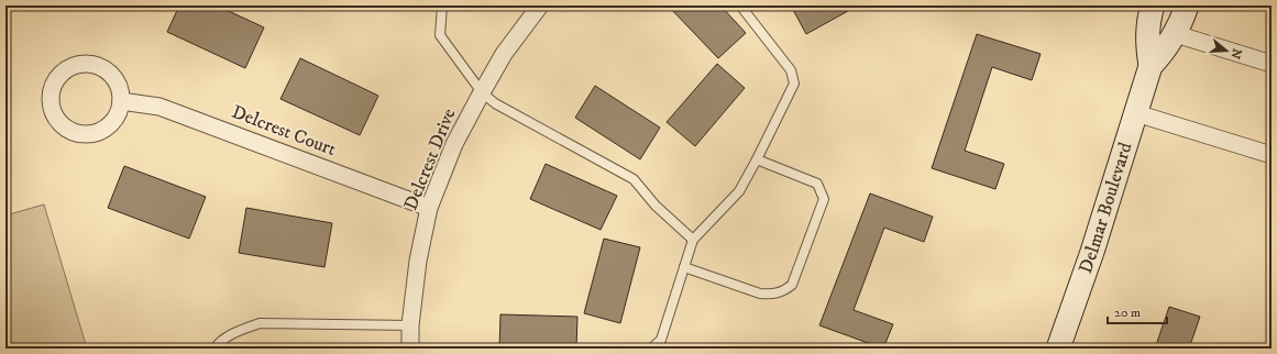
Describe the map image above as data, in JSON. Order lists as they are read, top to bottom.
{
  "streets": {
    "main road": ["Delmar Boulevard"],
    "street": ["Delcrest Court", "Delcrest Drive"]
  },
  "crossings": [
    ["Delcrest Court", "Delcrest Drive"]
  ],
  "scale_bar": "20 m",
  "north": "right"
}
